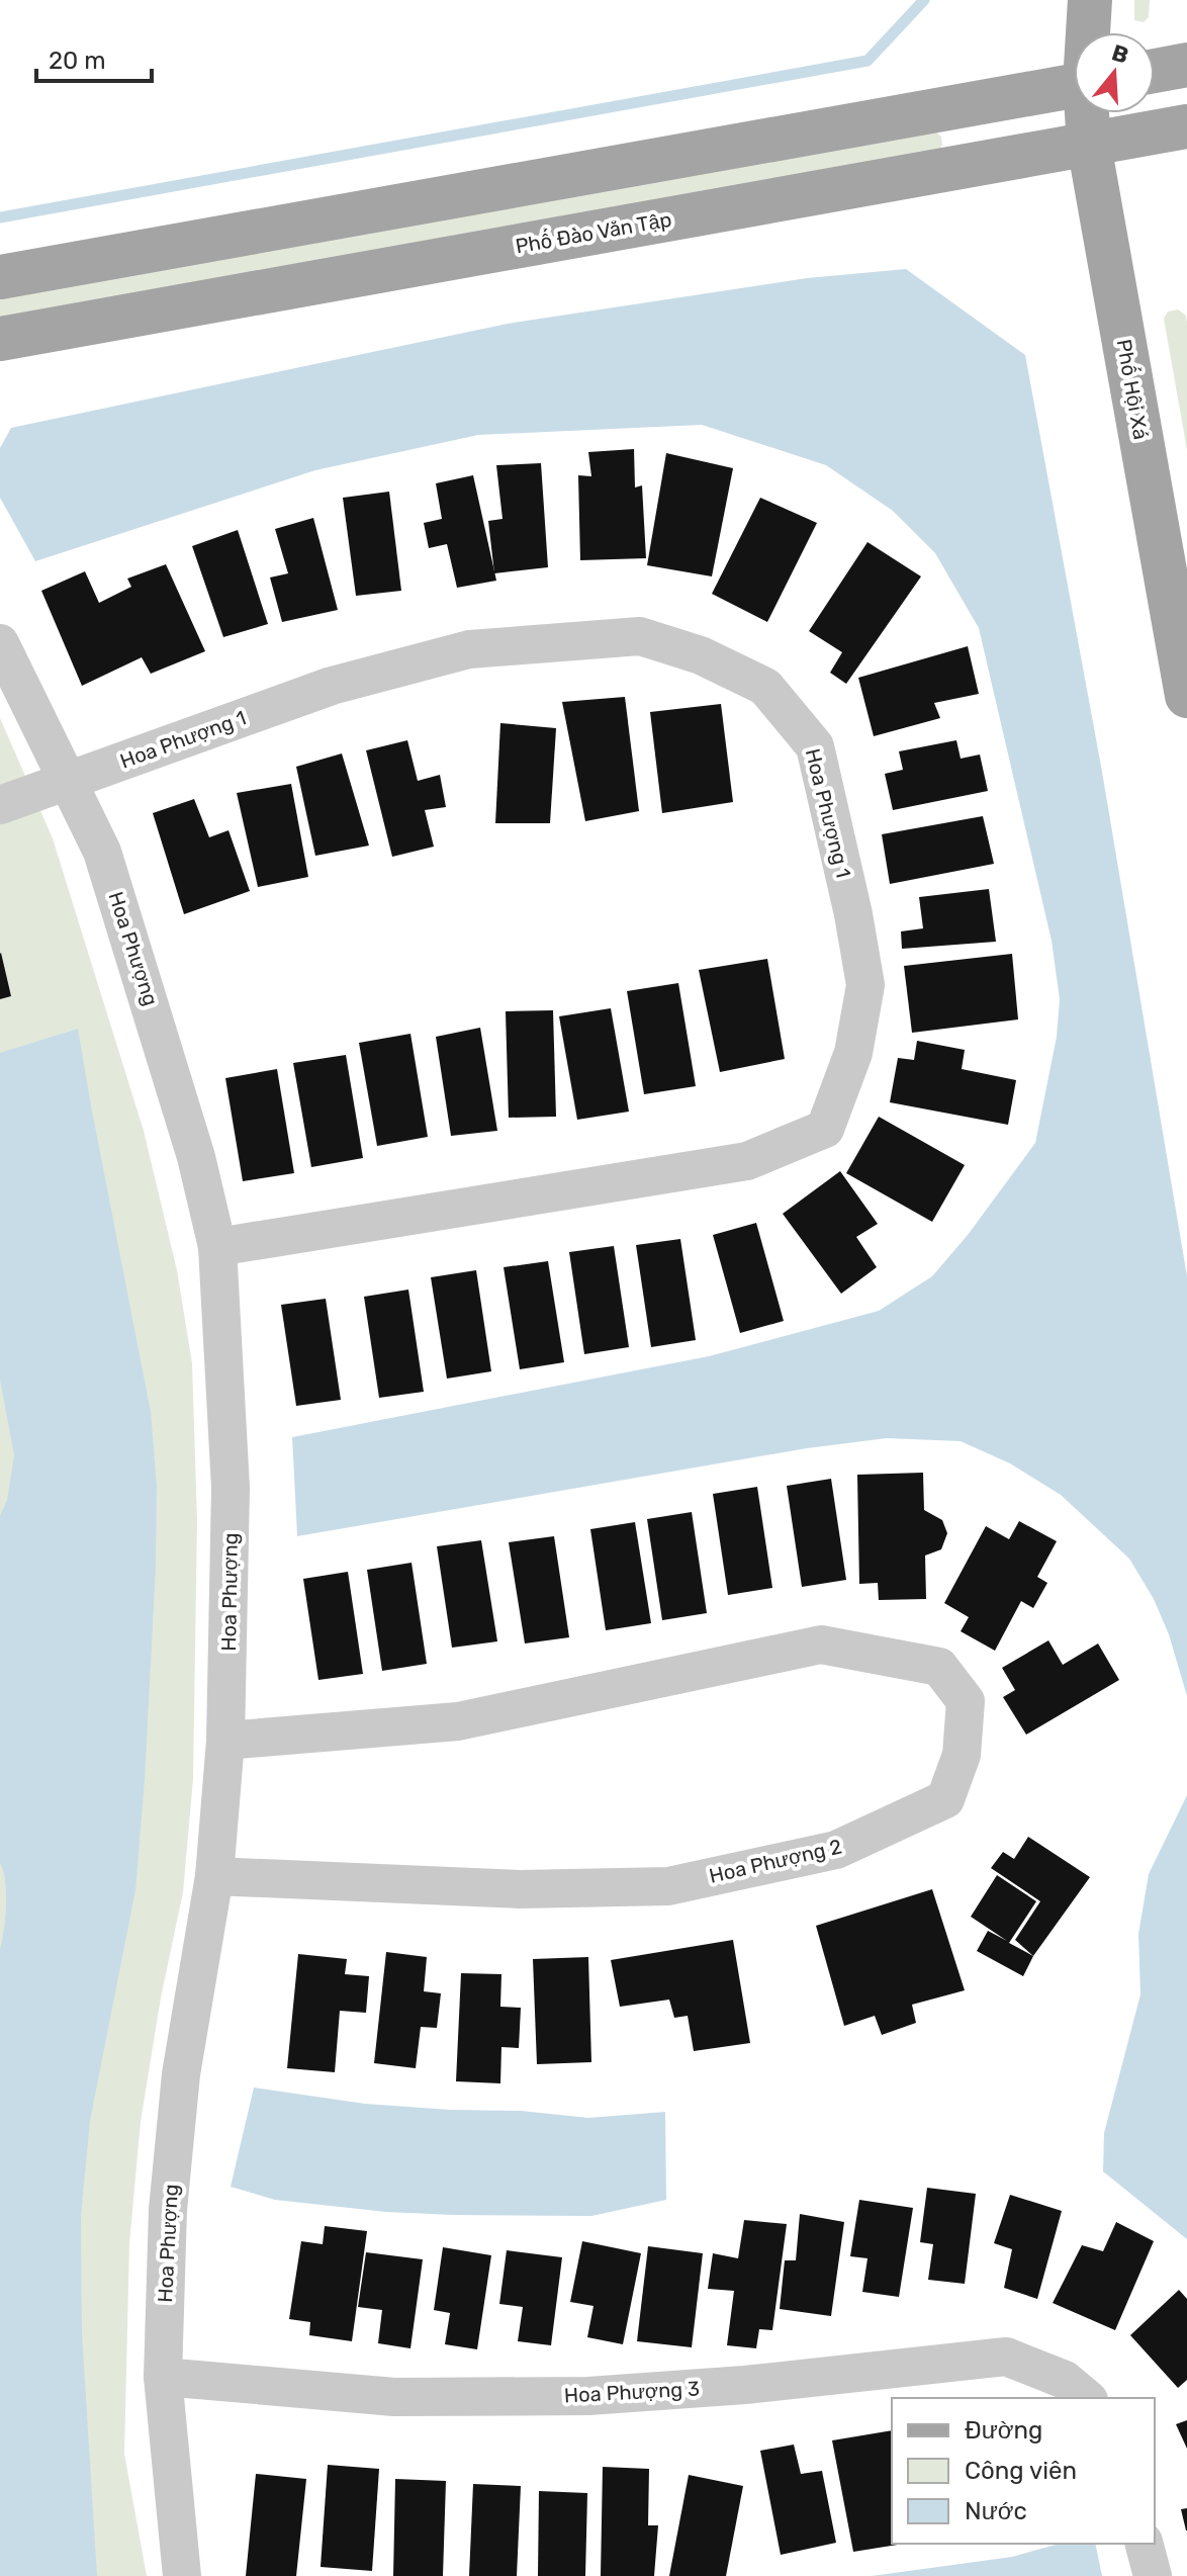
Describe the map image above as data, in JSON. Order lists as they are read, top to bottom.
{
  "streets": {
    "main road": ["Phố Đào Văn Tập", "Phố Hội Xá"],
    "street": [
      "Hoa Phượng 1",
      "Hoa Phượng",
      "Hoa Phượng 2",
      "Hoa Phượng 3"
    ]
  },
  "crossings": [
    ["Phố Đào Văn Tập", "Phố Hội Xá"],
    ["Hoa Phượng 1", "Hoa Phượng"],
    ["Hoa Phượng", "Hoa Phượng 2"],
    ["Hoa Phượng", "Hoa Phượng 3"]
  ],
  "legend": ["Đường", "Công viên", "Nước"],
  "scale_bar": "20 m",
  "north": "top"
}
